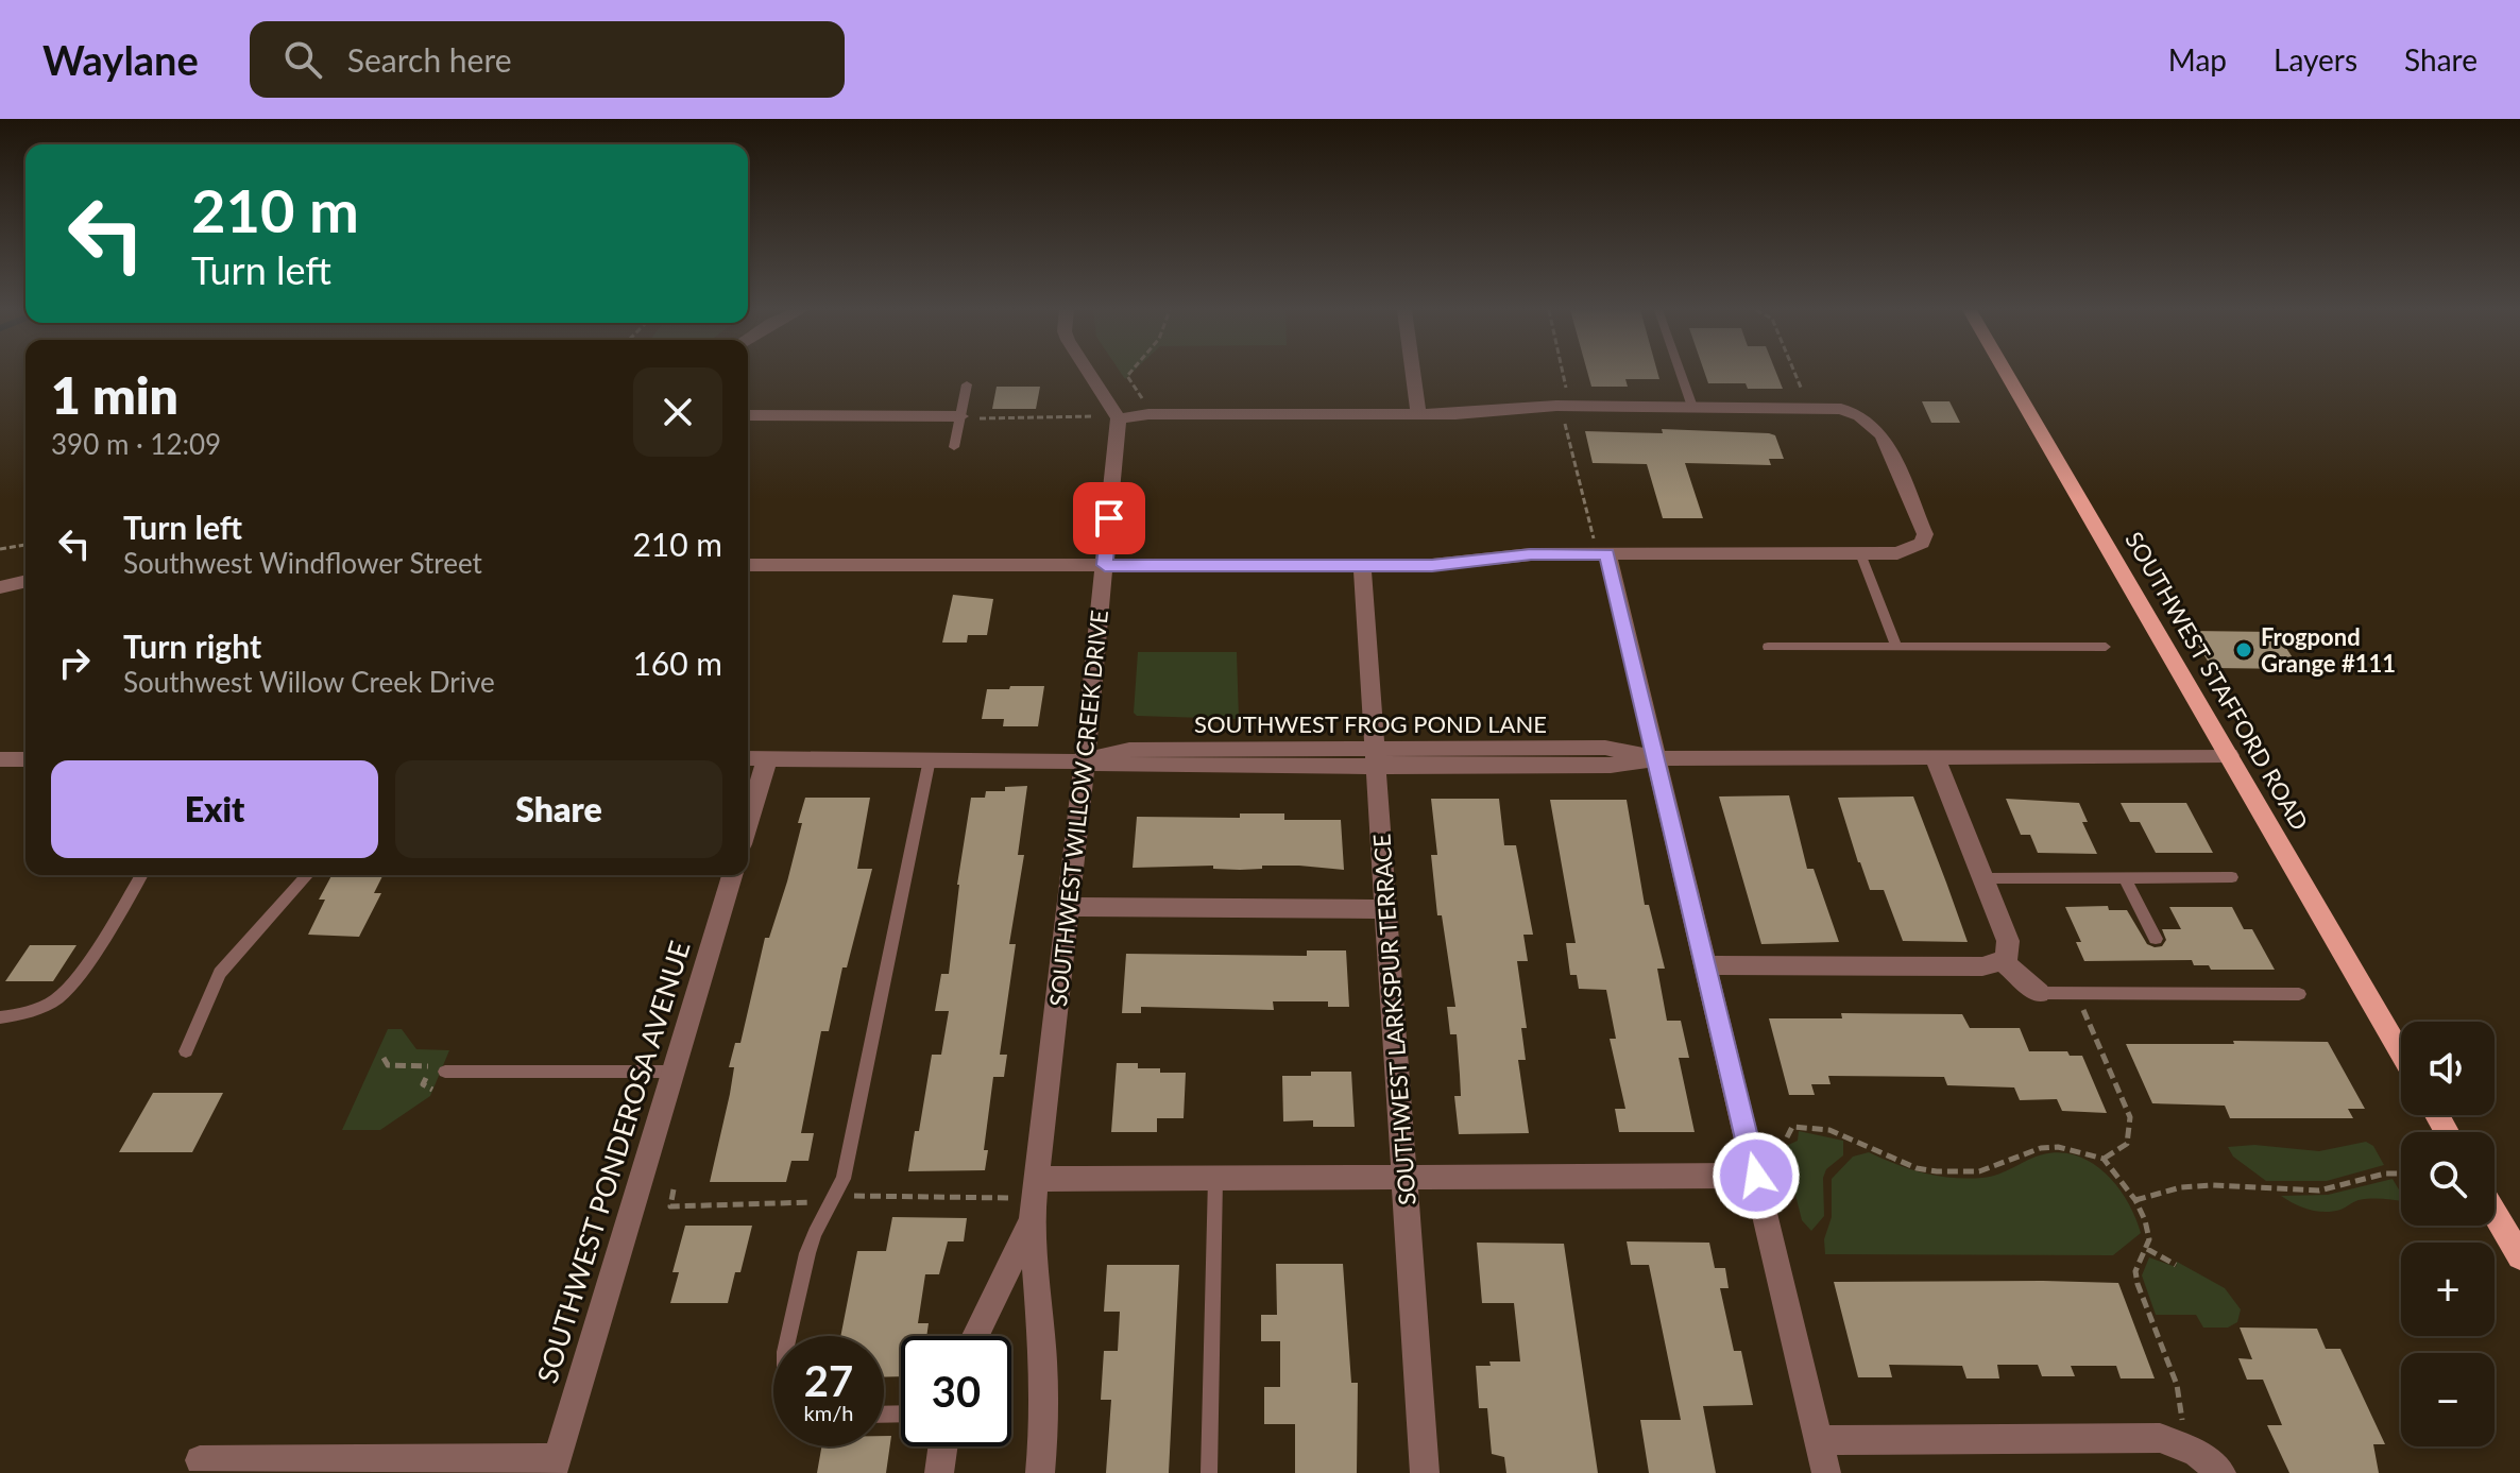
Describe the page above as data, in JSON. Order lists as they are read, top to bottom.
{
  "streets": {
    "main road": ["SOUTHWEST STAFFORD ROAD"],
    "street": [
      "SOUTHWEST FROG POND LANE",
      "SOUTHWEST WILLOW CREEK DRIVE",
      "SOUTHWEST LARKSPUR TERRACE",
      "SOUTHWEST PONDEROSA AVENUE"
    ]
  },
  "crossings": [
    ["SOUTHWEST STAFFORD ROAD", "SOUTHWEST FROG POND LANE"],
    ["SOUTHWEST FROG POND LANE", "SOUTHWEST WILLOW CREEK DRIVE"],
    ["SOUTHWEST FROG POND LANE", "SOUTHWEST LARKSPUR TERRACE"]
  ],
  "places": ["Frogpond Grange #111"],
  "page": {
    "header": "Waylane",
    "search": "Search here",
    "nav": ["Map", "Layers", "Share"],
    "turn": ["210 m", "Turn left"],
    "heading": ["1 min", "390 m · 12:09"],
    "list": [
      {
        "name": "Turn left",
        "note": "Southwest Windflower Street",
        "value": "210 m"
      },
      {
        "name": "Turn right",
        "note": "Southwest Willow Creek Drive",
        "value": "160 m"
      }
    ],
    "buttons": ["Exit", "Share"],
    "map_buttons": ["+", "−"],
    "speed": "27 km/h",
    "limit": "30"
  }
}
